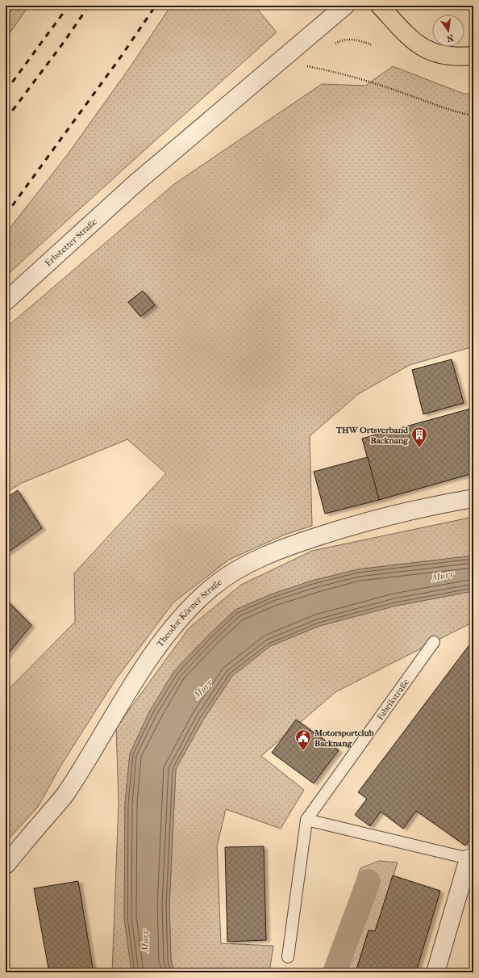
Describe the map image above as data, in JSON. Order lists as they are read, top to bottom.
{
  "streets": {
    "street": ["Erbstetter Straße", "Theodor-Körner-Straße"],
    "lane": ["Fabrikstraße"]
  },
  "water": ["Murr"],
  "places": {
    "building": ["THW Ortsverband Backnang"],
    "public building": ["Motorsportclub Backnang"]
  },
  "north": "bottom"
}
